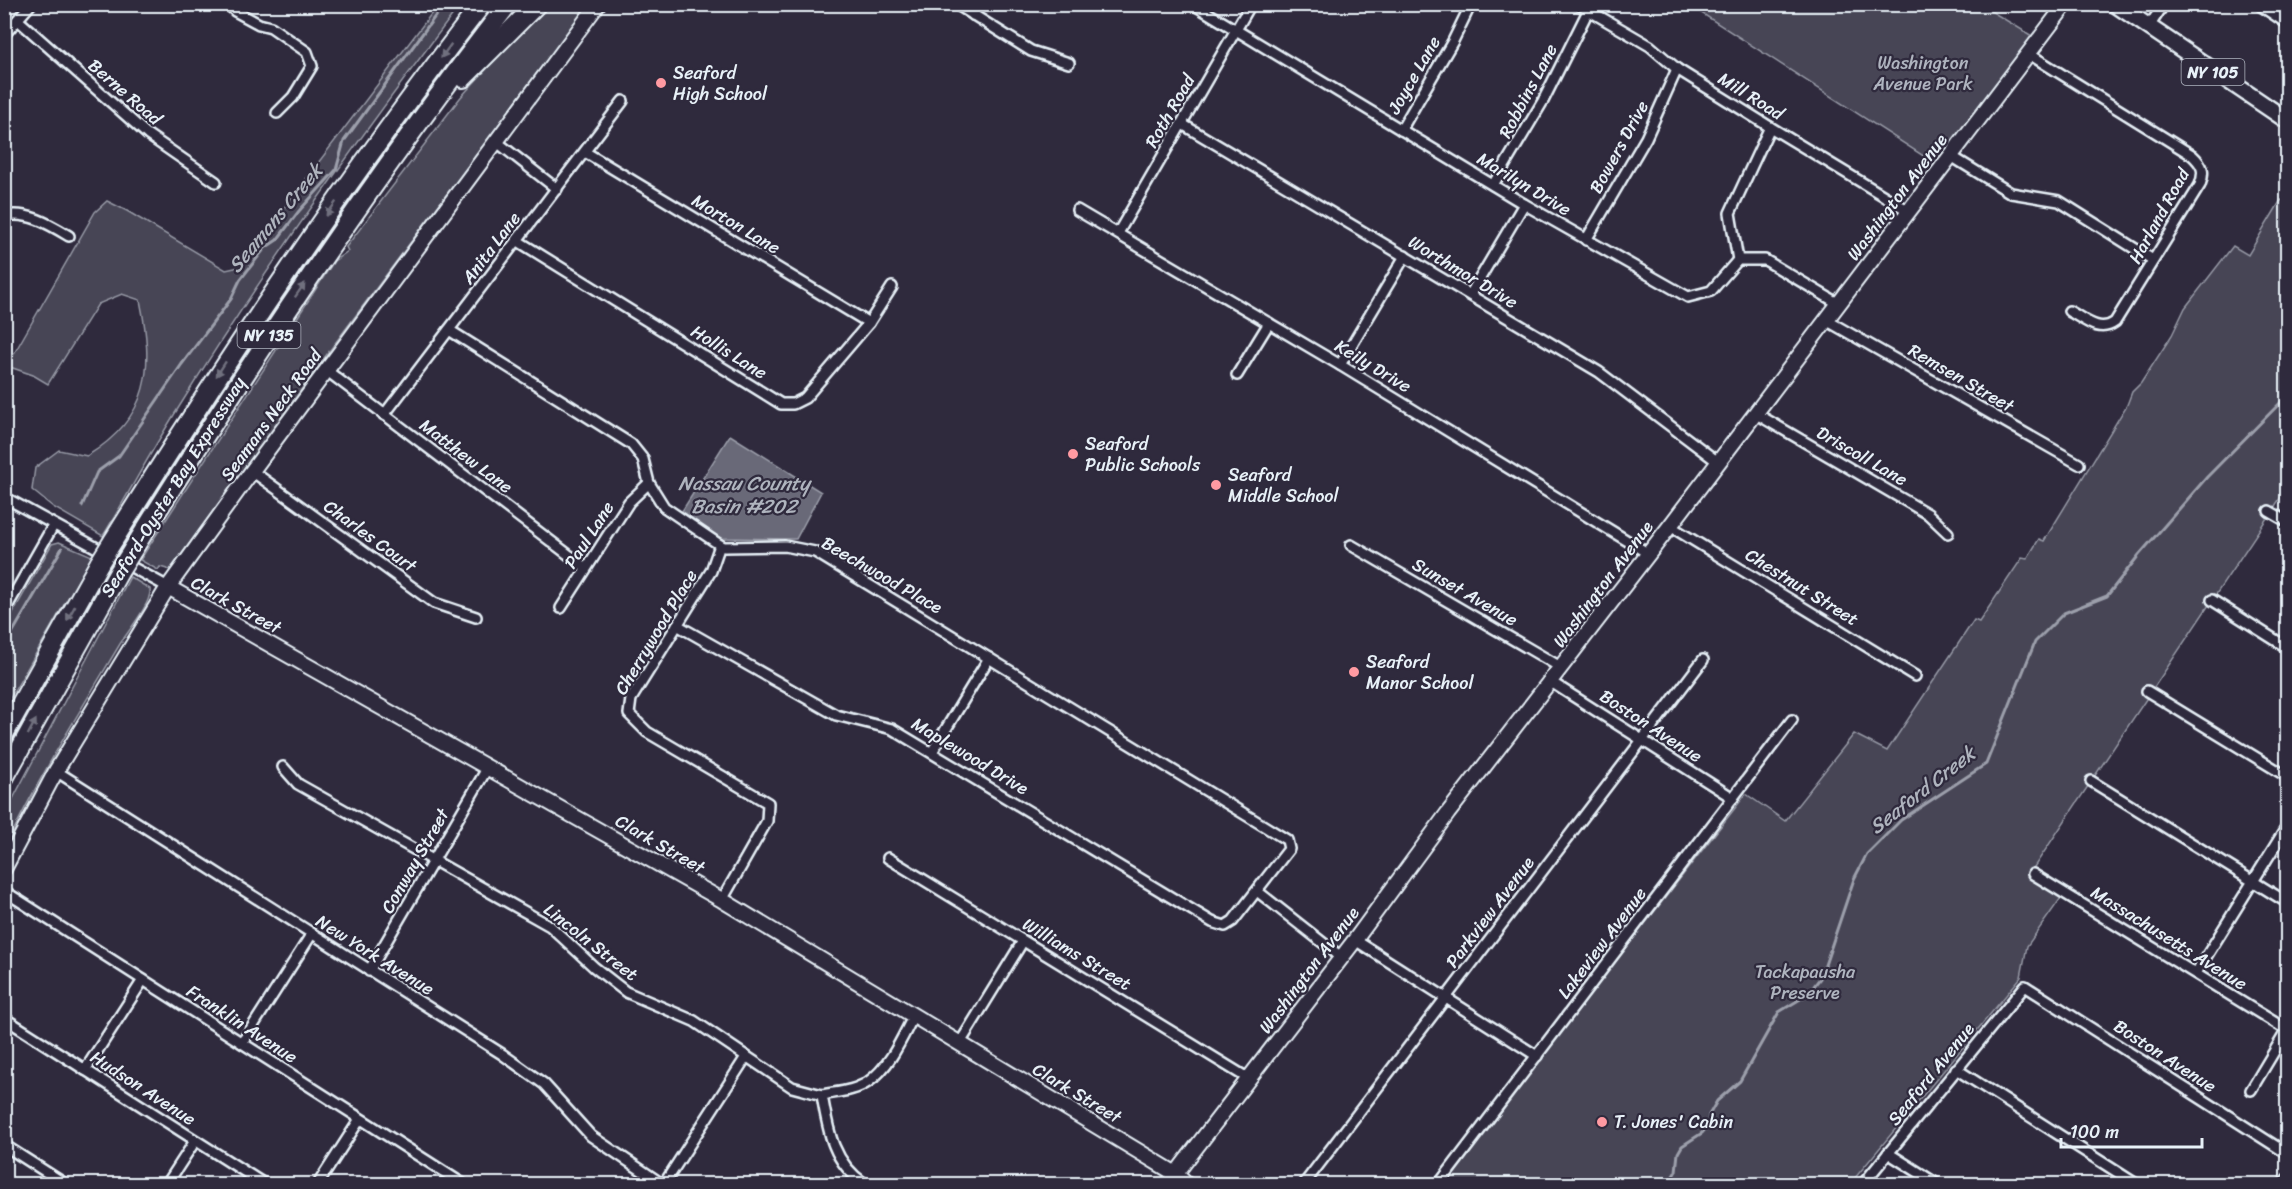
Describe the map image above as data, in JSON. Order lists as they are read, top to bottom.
{
  "streets": {
    "highway": ["NY 135", "Seaford-Oyster Bay Expressway"],
    "main road": ["NY 105"],
    "street": [
      "Joyce Lane",
      "Robbins Lane",
      "Berne Road",
      "Mill Road",
      "Roth Road",
      "Bowers Drive",
      "Marilyn Drive",
      "Washington Avenue",
      "Harland Road",
      "Morton Lane",
      "Anita Lane",
      "Worthmor Drive",
      "Hollis Lane",
      "Keily Drive",
      "Remsen Street",
      "Seamans Neck Road",
      "Matthew Lane",
      "Driscoll Lane",
      "Paul Lane",
      "Charles Court",
      "Beechwood Place",
      "Chestnut Street",
      "Sunset Avenue",
      "Clark Street",
      "Cherrywood Place",
      "Boston Avenue",
      "Maplewood Drive",
      "Conway Street",
      "Parkview Avenue",
      "Massachusetts Avenue",
      "Lincoln Street",
      "Lakeview Avenue",
      "Williams Street",
      "New York Avenue",
      "Franklin Avenue",
      "Seaford Avenue",
      "Hudson Avenue"
    ]
  },
  "crossings": [
    ["Joyce Lane", "Marilyn Drive"],
    ["Robbins Lane", "Mill Road"],
    ["Robbins Lane", "Marilyn Drive"],
    ["Mill Road", "Bowers Drive"],
    ["Mill Road", "Washington Avenue"],
    ["Roth Road", "Marilyn Drive"],
    ["Roth Road", "Worthmor Drive"],
    ["Roth Road", "Keily Drive"],
    ["Bowers Drive", "Marilyn Drive"],
    ["Washington Avenue", "Harland Road"],
    ["Washington Avenue", "Worthmor Drive"],
    ["Washington Avenue", "Keily Drive"],
    ["Washington Avenue", "Remsen Street"],
    ["Washington Avenue", "Driscoll Lane"],
    ["Washington Avenue", "Chestnut Street"],
    ["Washington Avenue", "Sunset Avenue"],
    ["Washington Avenue", "Clark Street"],
    ["Washington Avenue", "Boston Avenue"],
    ["Washington Avenue", "Williams Street"],
    ["Morton Lane", "Anita Lane"],
    ["Morton Lane", "Hollis Lane"],
    ["Anita Lane", "Hollis Lane"],
    ["Anita Lane", "Matthew Lane"],
    ["Seamans Neck Road", "Matthew Lane"],
    ["Seamans Neck Road", "Charles Court"],
    ["Seamans Neck Road", "Clark Street"],
    ["Seamans Neck Road", "New York Avenue"],
    ["Matthew Lane", "Paul Lane"],
    ["Seaford-Oyster Bay Expressway", "Clark Street"],
    ["Beechwood Place", "Cherrywood Place"],
    ["Beechwood Place", "Maplewood Drive"],
    ["Clark Street", "Cherrywood Place"],
    ["Clark Street", "Conway Street"],
    ["Clark Street", "Lincoln Street"],
    ["Cherrywood Place", "Maplewood Drive"],
    ["Boston Avenue", "Parkview Avenue"],
    ["Boston Avenue", "Lakeview Avenue"],
    ["Boston Avenue", "Seaford Avenue"],
    ["Conway Street", "Lincoln Street"],
    ["Conway Street", "New York Avenue"]
  ],
  "water": ["Seamans Creek", "Nassau County Basin #202", "Seaford Creek"],
  "parks": ["Washington Avenue Park", "Tackapausha Preserve"],
  "places": [
    "Seaford High School",
    "Seaford Public Schools",
    "Seaford Middle School",
    "Seaford Manor School",
    "T. Jones' Cabin"
  ],
  "scale_bar": "100 m"
}
